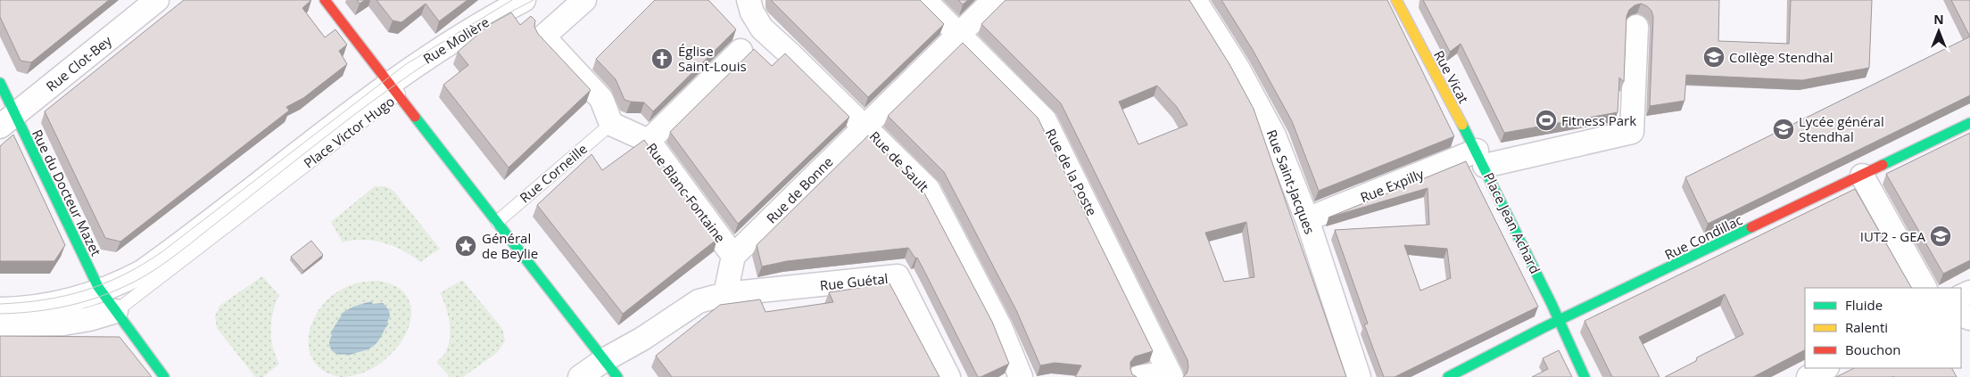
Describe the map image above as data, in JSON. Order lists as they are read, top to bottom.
{
  "streets": {
    "street": [
      "Rue Molière",
      "Rue Clot-Bey",
      "Rue Vicat",
      "Place Victor Hugo",
      "Rue de Sault",
      "Rue de la Poste",
      "Rue Saint-Jacques",
      "Rue Expilly",
      "Rue de Bonne",
      "Rue du Docteur Mazet",
      "Rue Blanc-Fontaine",
      "Place Jean Achard",
      "Rue Condillac",
      "Rue Guétal"
    ],
    "lane": ["Rue Corneille"]
  },
  "crossings": [
    ["Rue Molière", "Place Victor Hugo"],
    ["Rue Clot-Bey", "Rue du Docteur Mazet"],
    ["Rue Vicat", "Rue Expilly"],
    ["Rue Vicat", "Place Jean Achard"],
    ["Place Victor Hugo", "Rue Corneille"],
    ["Place Victor Hugo", "Rue du Docteur Mazet"],
    ["Rue de Sault", "Rue de Bonne"],
    ["Rue de la Poste", "Rue de Bonne"],
    ["Rue Corneille", "Rue Blanc-Fontaine"],
    ["Rue Saint-Jacques", "Rue Expilly"],
    ["Rue Expilly", "Place Jean Achard"],
    ["Rue de Bonne", "Rue Blanc-Fontaine"],
    ["Place Jean Achard", "Rue Condillac"]
  ],
  "places": {
    "school or university": ["Collège Stendhal", "Lycée général Stendhal", "IUT2 - GEA"],
    "church": ["Église Saint-Louis"],
    "sports": ["Fitness Park"],
    "place": ["Général de Beylie"]
  },
  "legend": ["Fluide", "Ralenti", "Bouchon"],
  "north": "top"
}
